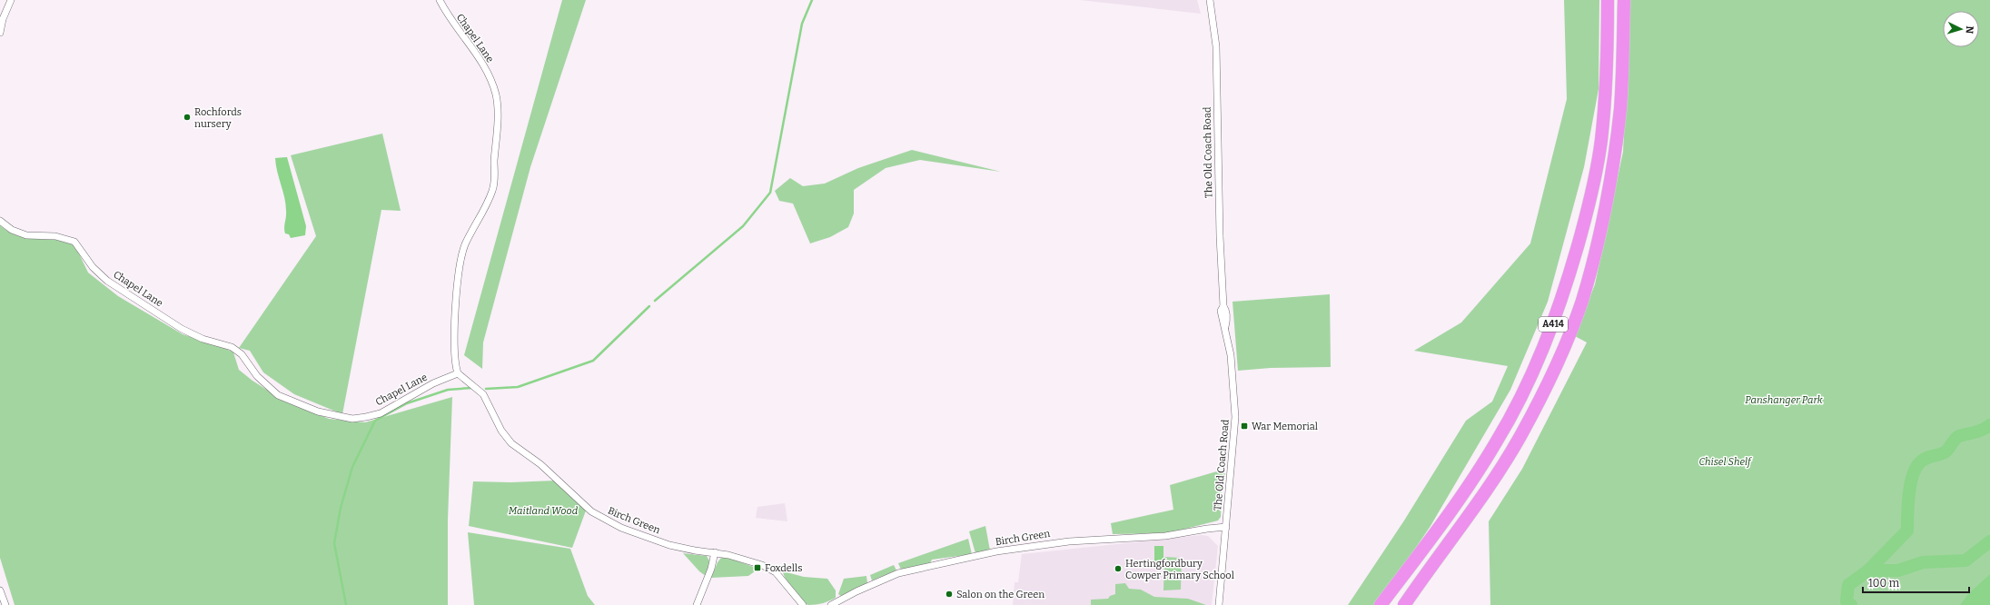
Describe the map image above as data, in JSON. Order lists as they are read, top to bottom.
{
  "streets": {
    "highway": ["A414"],
    "street": ["Chapel Lane", "The Old Coach Road", "Birch Green"]
  },
  "crossings": [
    ["Chapel Lane", "Birch Green"],
    ["The Old Coach Road", "Birch Green"]
  ],
  "parks": ["Panshanger Park", "Chisel Shelf", "Maitland Wood"],
  "places": {
    "other": ["Rochfords nursery", "Hertingfordbury Cowper Primary School", "Salon on the Green"],
    "transit": ["War Memorial", "Foxdells"]
  },
  "scale_bar": "100 m",
  "north": "right"
}
